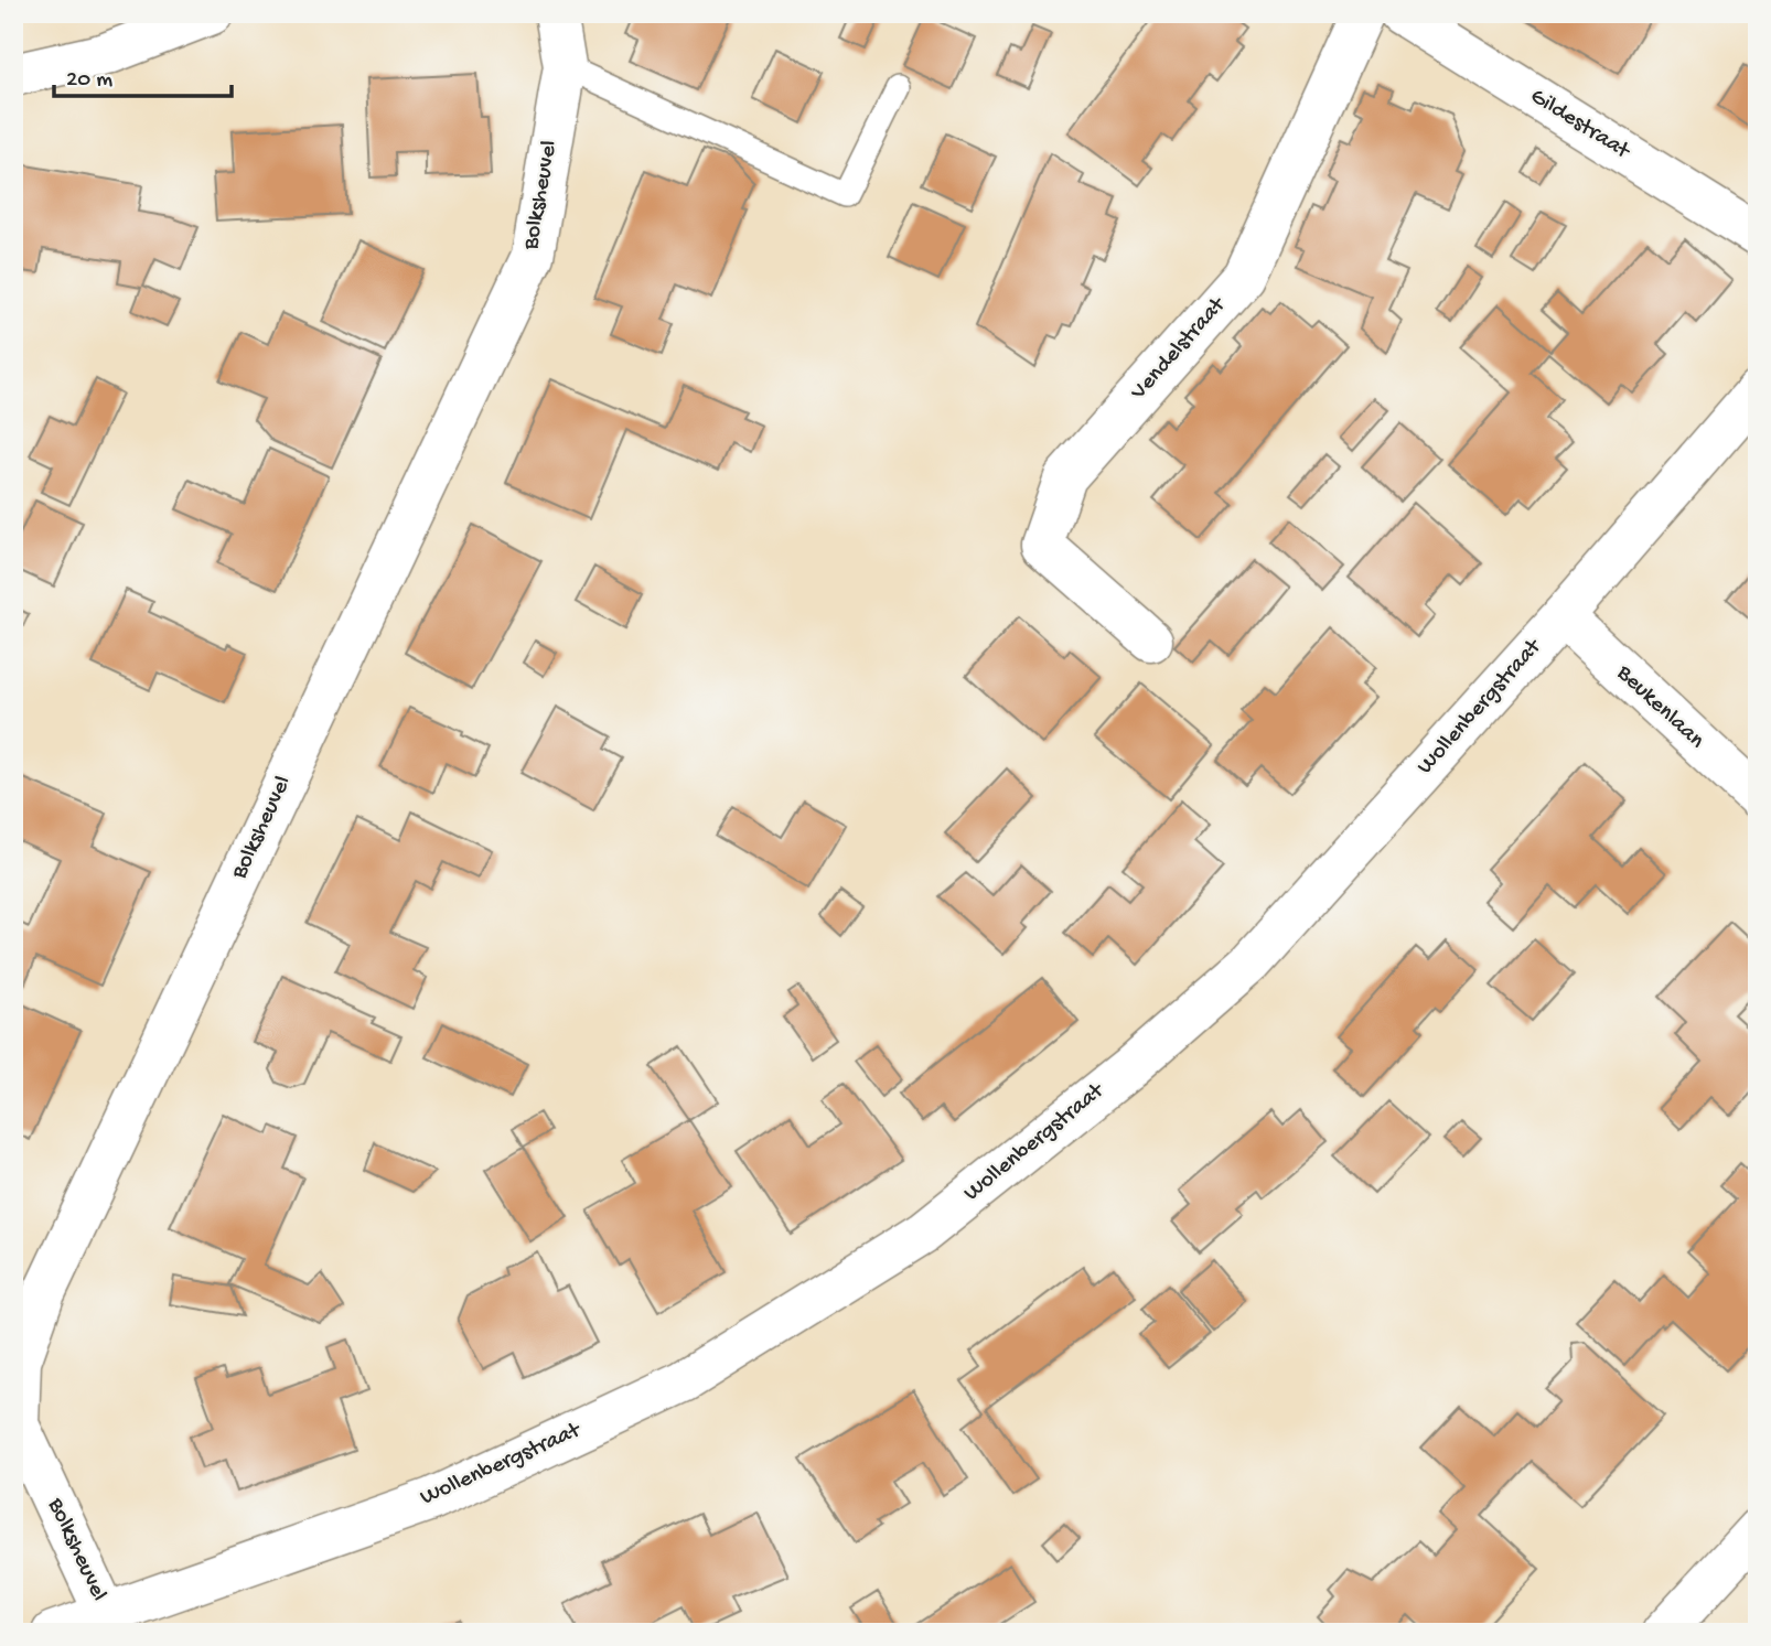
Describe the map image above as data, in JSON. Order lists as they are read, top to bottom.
{
  "streets": {
    "street": [
      "Gildestraat",
      "Bolksheuvel",
      "Vendelstraat",
      "Wollenbergstraat",
      "Beukenlaan"
    ]
  },
  "crossings": [
    ["Bolksheuvel", "Wollenbergstraat"],
    ["Wollenbergstraat", "Beukenlaan"]
  ],
  "scale_bar": "20 m"
}
